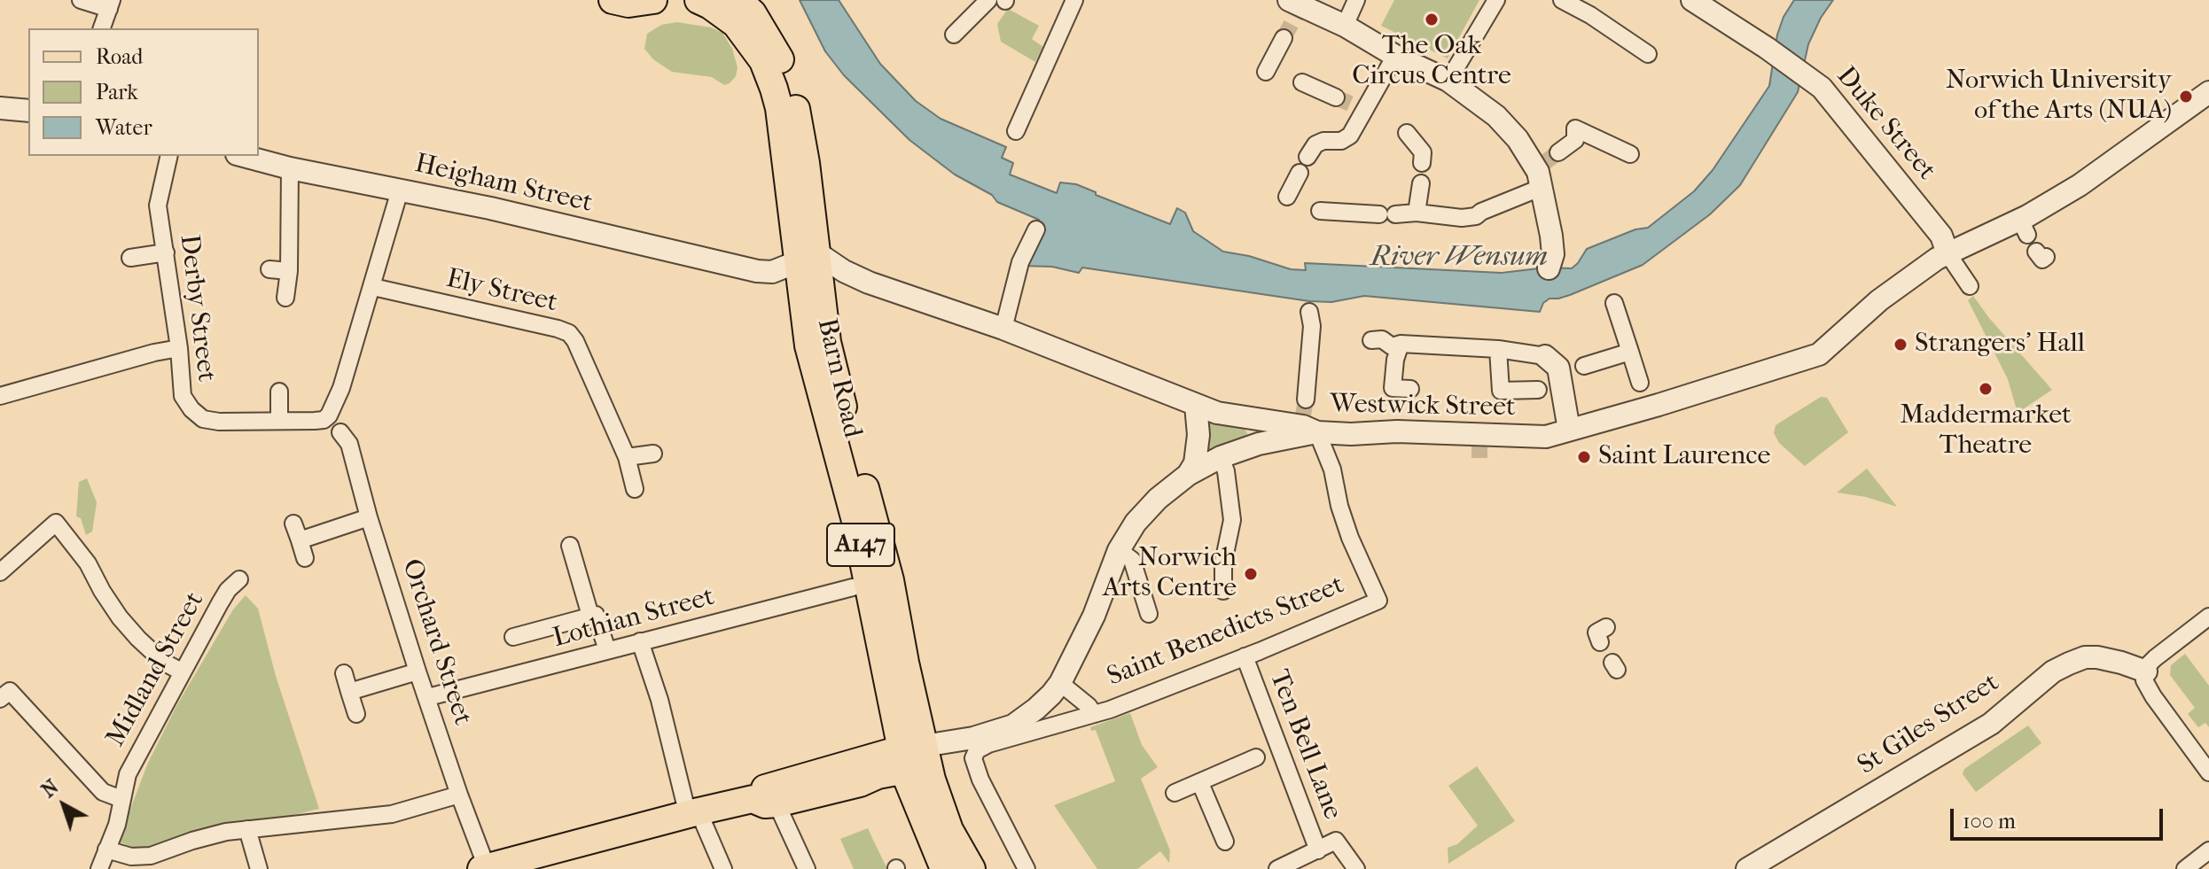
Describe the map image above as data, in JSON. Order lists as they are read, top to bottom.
{
  "streets": {
    "main road": ["Barn Road", "A147"],
    "street": [
      "Duke Street",
      "Heigham Street",
      "Ely Street",
      "Derby Street",
      "Westwick Street",
      "Lothian Street",
      "Saint Benedicts Street",
      "Orchard Street",
      "Midland Street",
      "St Giles Street",
      "Ten Bell Lane"
    ]
  },
  "crossings": [
    ["Duke Street", "Westwick Street"],
    ["Heigham Street", "Barn Road"],
    ["Heigham Street", "Westwick Street"],
    ["Ely Street", "Derby Street"],
    ["Barn Road", "Westwick Street"],
    ["Barn Road", "A147"],
    ["Westwick Street", "Saint Benedicts Street"],
    ["Lothian Street", "Orchard Street"],
    ["Saint Benedicts Street", "Ten Bell Lane"]
  ],
  "water": ["River Wensum"],
  "places": [
    "The Oak Circus Centre",
    "Norwich University of the Arts (NUA)",
    "Strangers' Hall",
    "Maddermarket Theatre",
    "Saint Laurence",
    "Norwich Arts Centre"
  ],
  "legend": ["Road", "Park", "Water"],
  "scale_bar": "100 m",
  "north": "top left"
}
